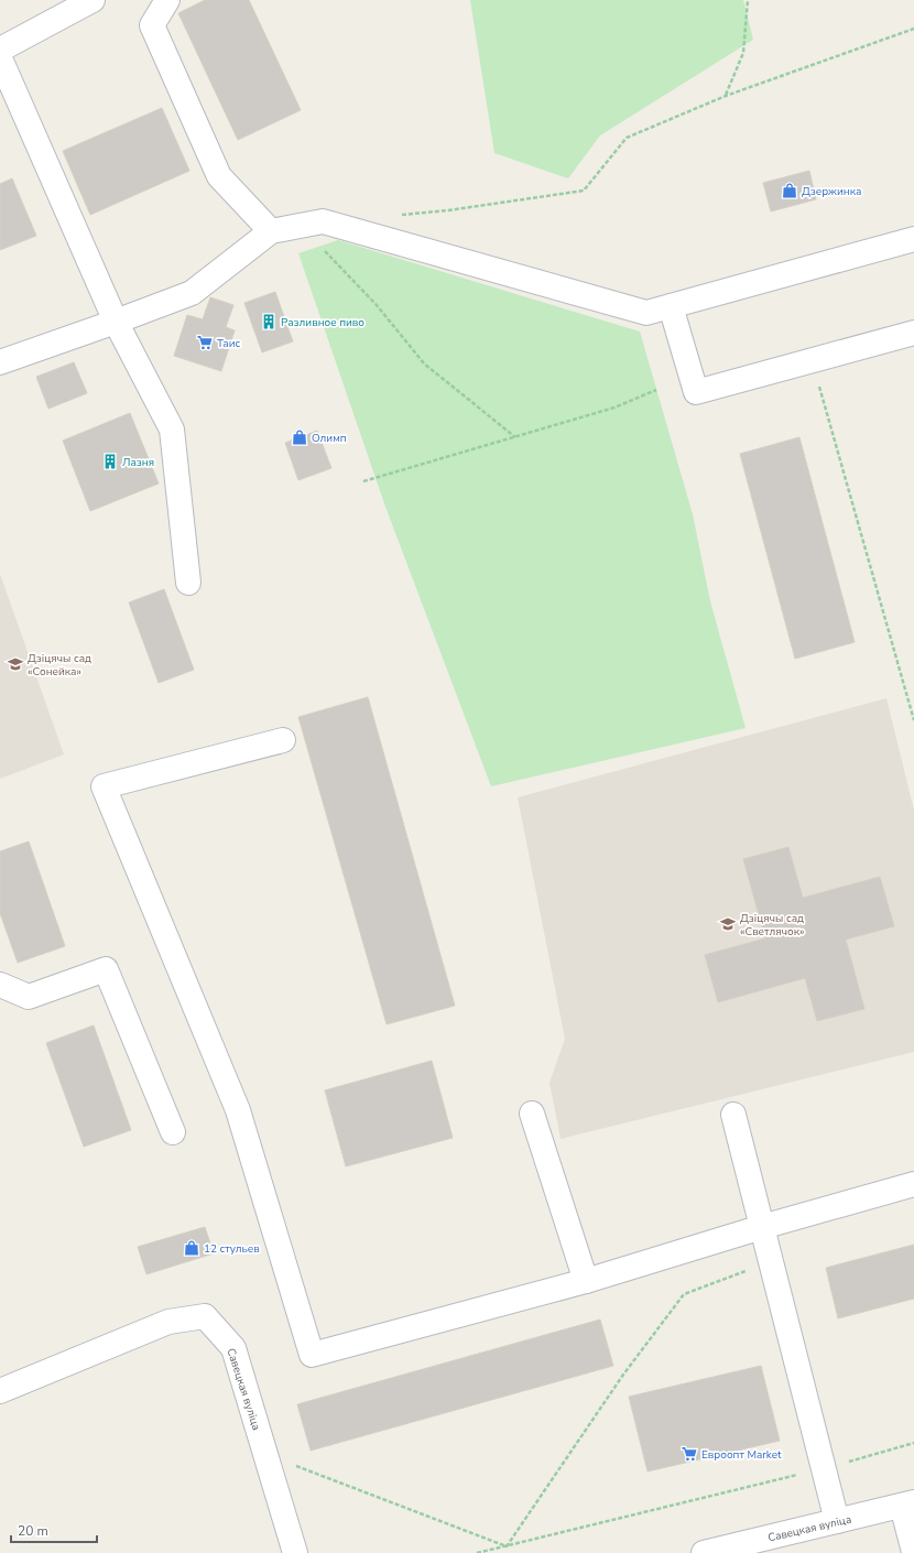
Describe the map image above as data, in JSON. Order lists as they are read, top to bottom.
{
  "streets": {
    "street": ["Савецкая вуліца"]
  },
  "places": {
    "shop": ["Дзержинка", "Олимп", "12 стульев"],
    "building": ["Разливное пиво", "Лазня"],
    "supermarket": ["Таис", "Евроопт Market"],
    "school or university": ["Дзіцячы сад «Сонейка»", "Дзіцячы сад «Светлячок»"]
  },
  "scale_bar": "20 m"
}
